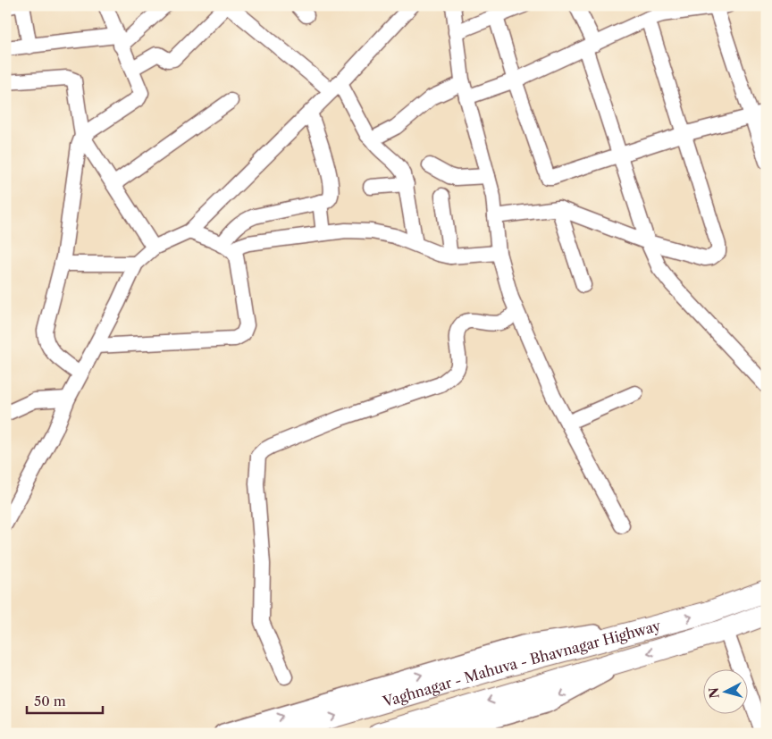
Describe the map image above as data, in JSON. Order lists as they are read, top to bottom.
{
  "streets": {
    "highway": ["Vaghnagar - Mahuva - Bhavnagar Highway"]
  },
  "scale_bar": "50 m",
  "north": "left"
}
